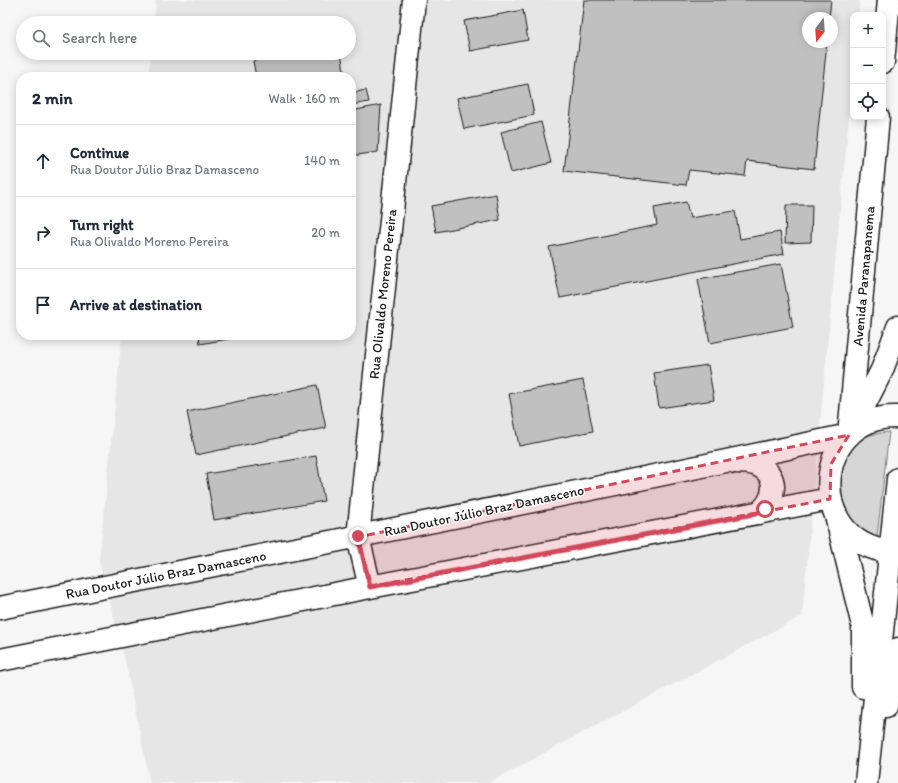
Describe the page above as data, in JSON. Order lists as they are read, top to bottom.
{
  "streets": {
    "main road": ["Avenida Paranapanema", "Rua Olivaldo Moreno Pereira", "Rua Doutor Júlio Braz Damasceno"]
  },
  "crossings": [
    ["Avenida Paranapanema", "Rua Doutor Júlio Braz Damasceno"],
    ["Rua Olivaldo Moreno Pereira", "Rua Doutor Júlio Braz Damasceno"]
  ],
  "north": "bottom",
  "page": {
    "map_buttons": ["+", "−"],
    "search": "Search here",
    "heading": ["2 min", "Walk · 160 m"],
    "list": [
      ["Continue", "Rua Doutor Júlio Braz Damasceno", "140 m"],
      ["Turn right", "Rua Olivaldo Moreno Pereira", "20 m"],
      "Arrive at destination"
    ]
  }
}
